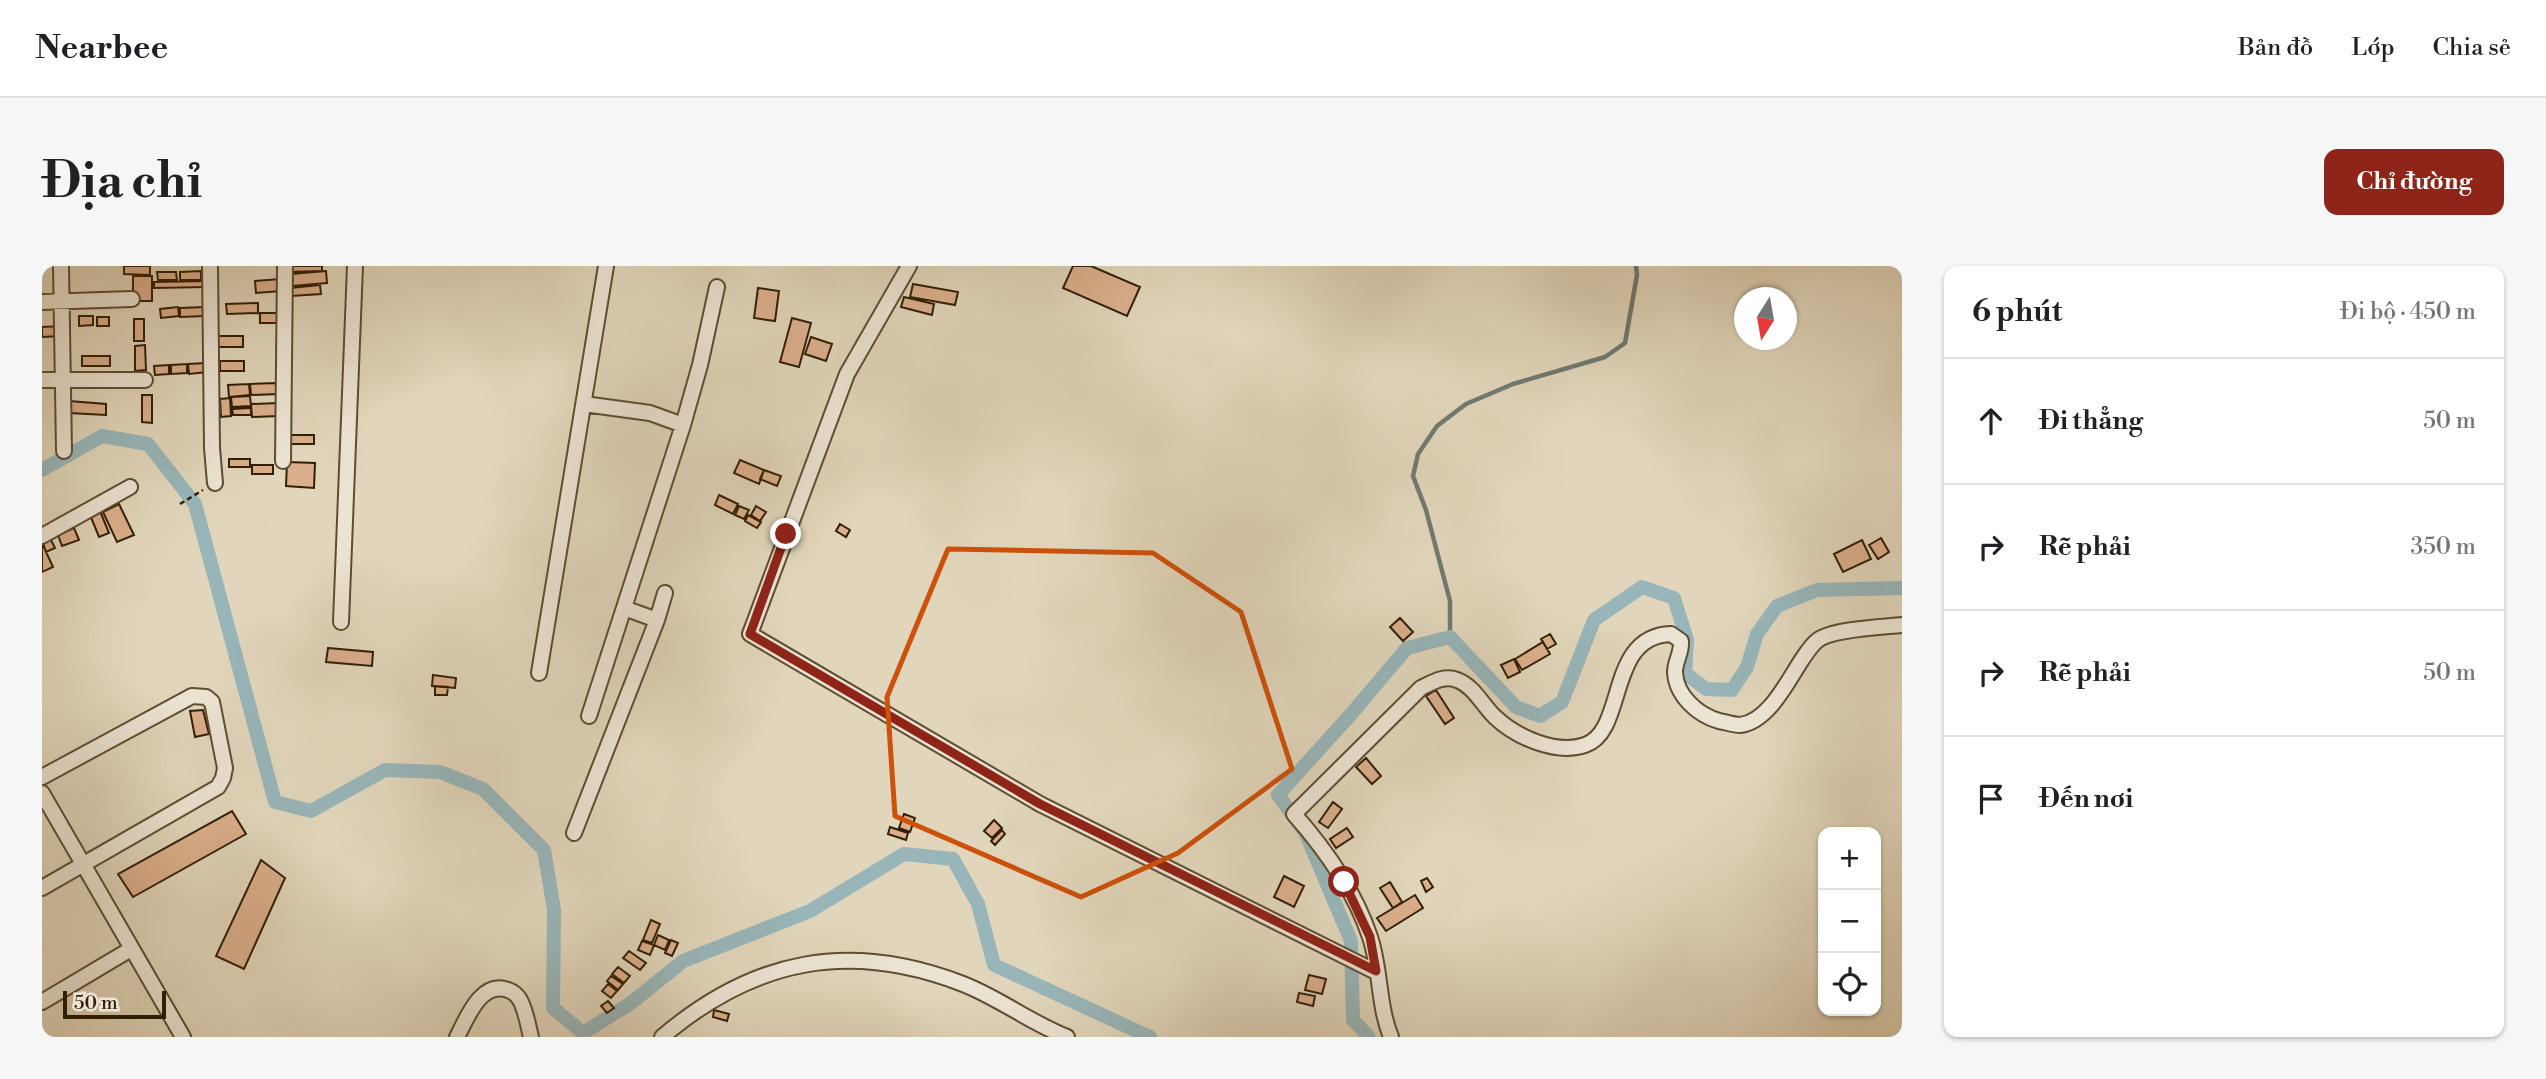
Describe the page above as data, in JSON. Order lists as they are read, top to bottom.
{
  "scale_bar": "50 m",
  "north": "bottom",
  "page": {
    "header": "Nearbee",
    "nav": ["Bản đồ", "Lớp", "Chia sẻ"],
    "buttons": "Chỉ đường",
    "title": "Địa chỉ",
    "heading": ["6 phút", "Đi bộ · 450 m"],
    "list": [
      ["Đi thẳng", "50 m"],
      ["Rẽ phải", "350 m"],
      ["Rẽ phải", "50 m"],
      "Đến nơi"
    ],
    "map_buttons": ["+", "−"],
    "scale": "50 m"
  }
}
